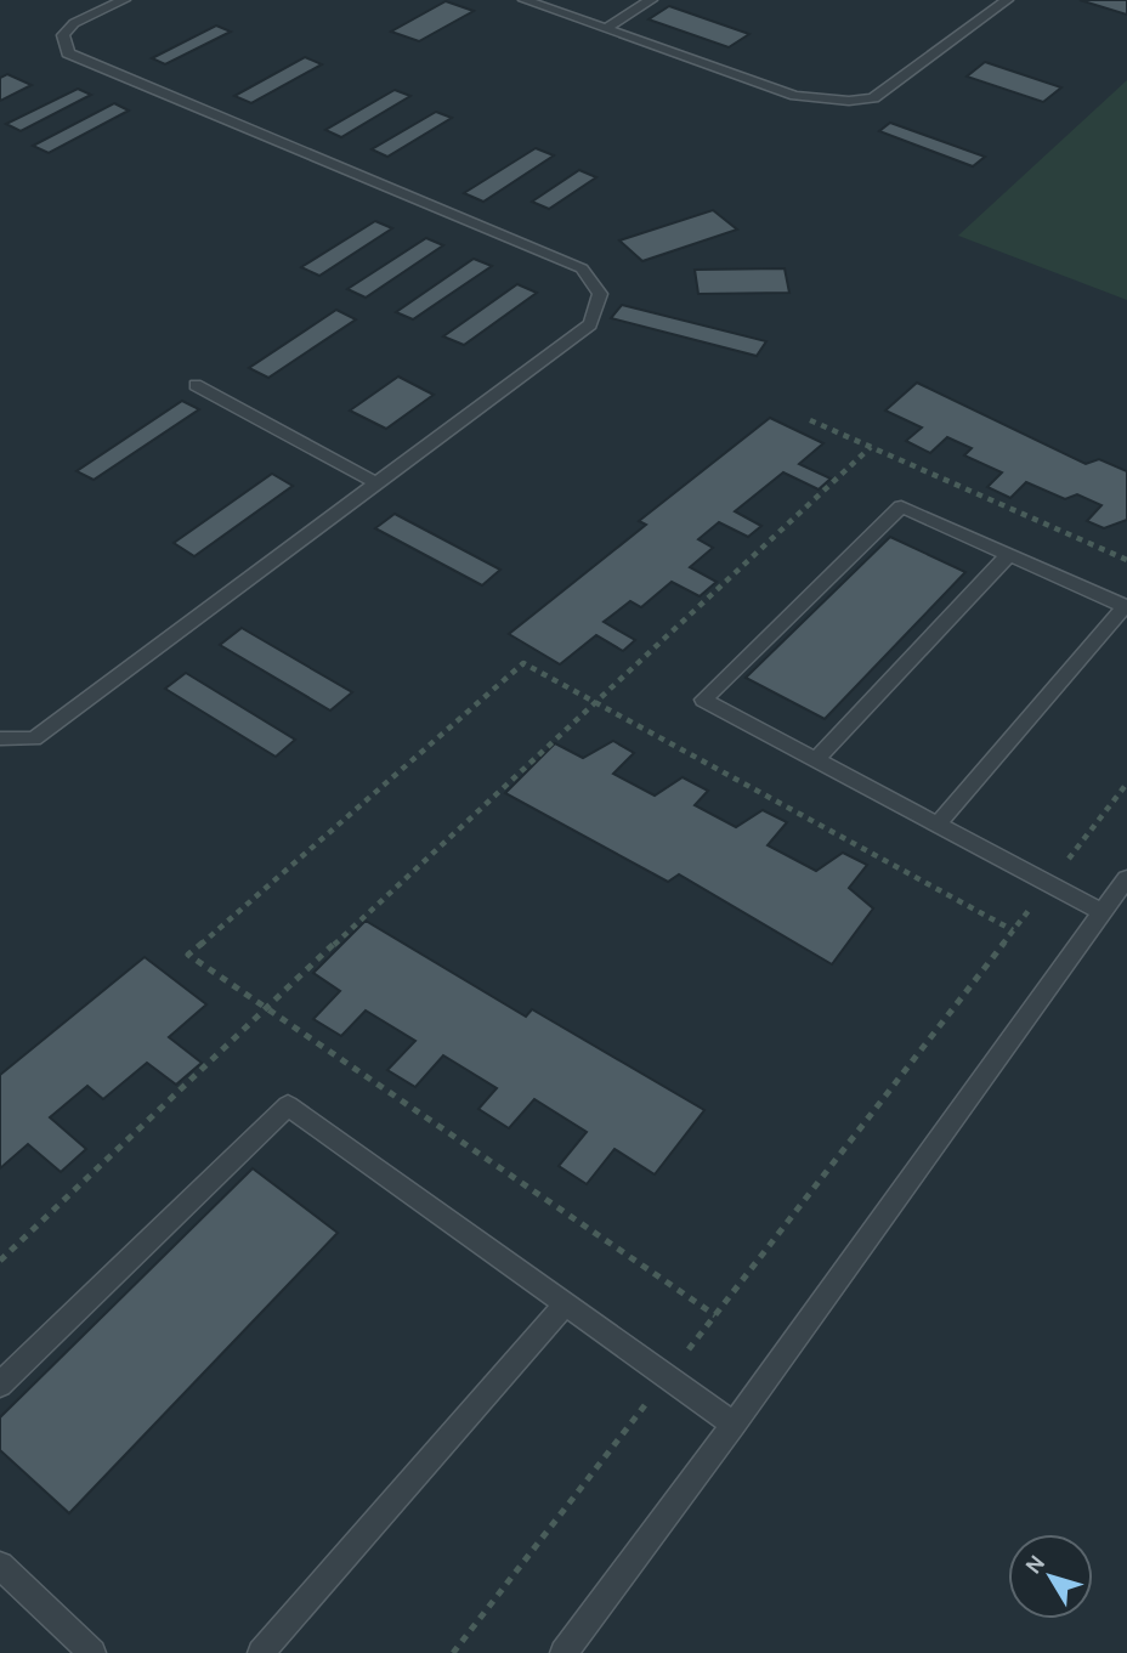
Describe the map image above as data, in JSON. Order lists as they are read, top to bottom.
{
  "north": "top left"
}
